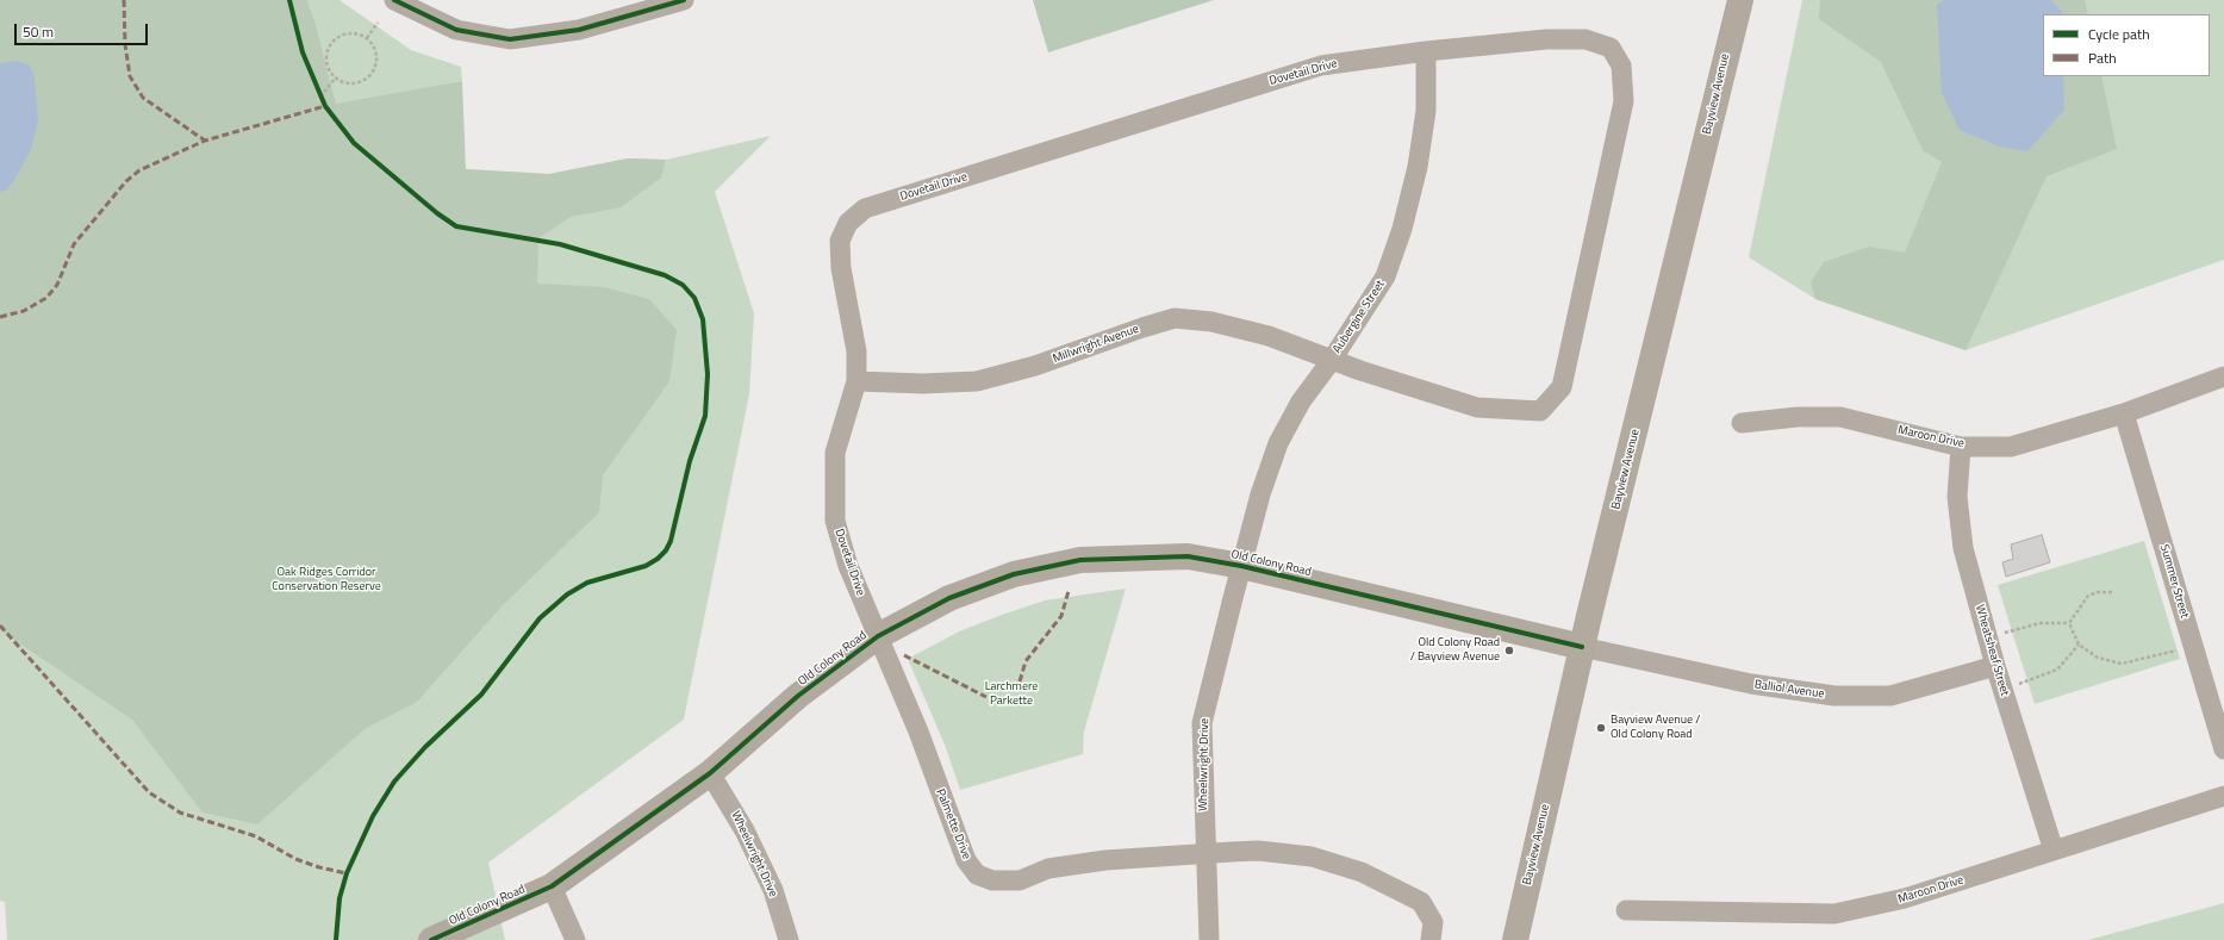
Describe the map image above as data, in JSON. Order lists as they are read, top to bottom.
{
  "streets": {
    "street": [
      "Dovetail Drive",
      "Bayview Avenue",
      "Aubergine Street",
      "Millwright Avenue",
      "Maroon Drive",
      "Old Colony Road",
      "Summer Street",
      "Wheatsheaf Street",
      "Balliol Avenue",
      "Wheelwright Drive",
      "Palmette Drive"
    ]
  },
  "crossings": [
    ["Dovetail Drive", "Aubergine Street"],
    ["Dovetail Drive", "Millwright Avenue"],
    ["Dovetail Drive", "Old Colony Road"],
    ["Dovetail Drive", "Palmette Drive"],
    ["Bayview Avenue", "Old Colony Road"],
    ["Bayview Avenue", "Balliol Avenue"],
    ["Aubergine Street", "Millwright Avenue"],
    ["Aubergine Street", "Old Colony Road"],
    ["Aubergine Street", "Wheelwright Drive"],
    ["Maroon Drive", "Summer Street"],
    ["Maroon Drive", "Wheatsheaf Street"],
    ["Old Colony Road", "Balliol Avenue"],
    ["Old Colony Road", "Wheelwright Drive"],
    ["Old Colony Road", "Palmette Drive"],
    ["Wheatsheaf Street", "Balliol Avenue"],
    ["Wheelwright Drive", "Palmette Drive"]
  ],
  "parks": ["Oak Ridges Corridor Conservation Reserve", "Larchmere Parkette"],
  "places": ["Old Colony Road / Bayview Avenue", "Bayview Avenue / Old Colony Road"],
  "legend": ["Cycle path", "Path"],
  "scale_bar": "50 m"
}
